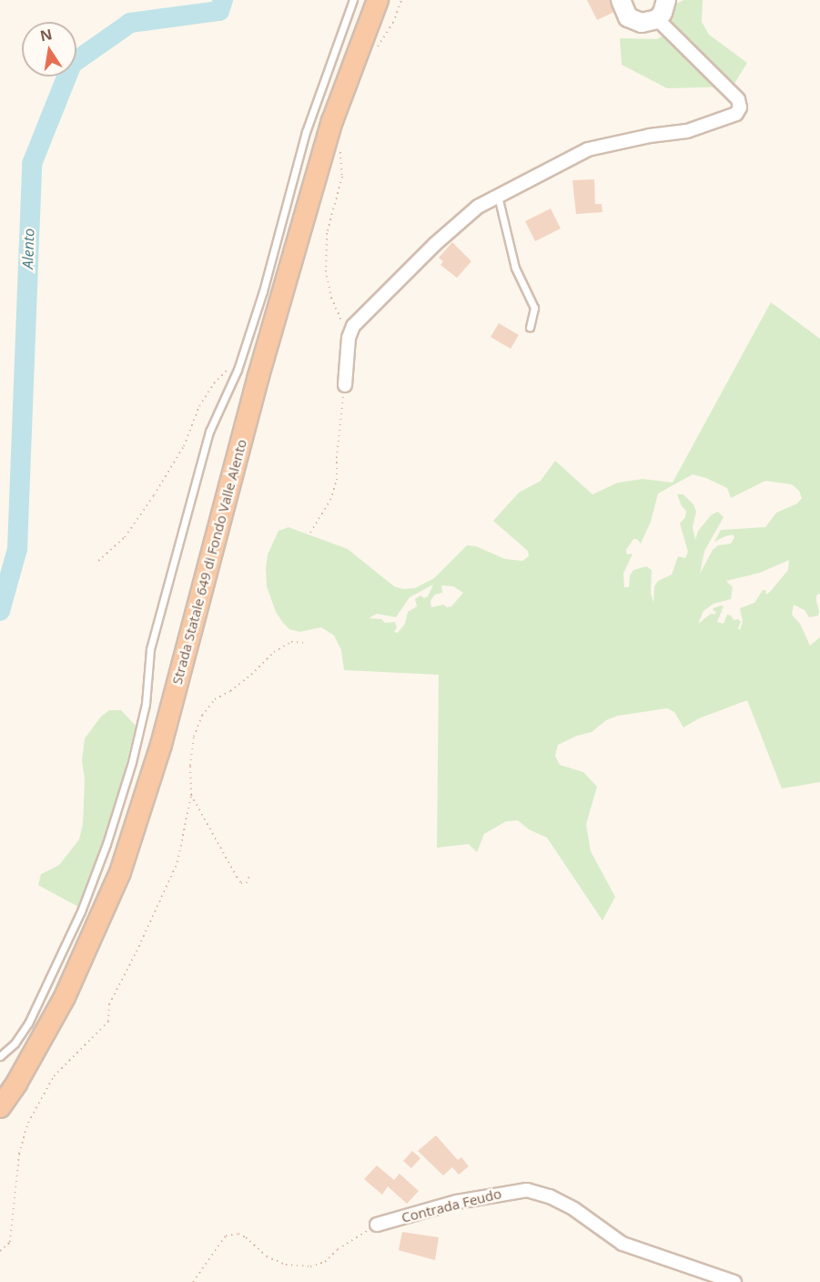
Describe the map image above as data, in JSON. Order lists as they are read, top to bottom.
{
  "streets": {
    "highway": ["Strada Statale 649 di Fondo Valle Alento"],
    "street": ["Contrada Feudo"]
  },
  "water": ["Alento"],
  "north": "top"
}
